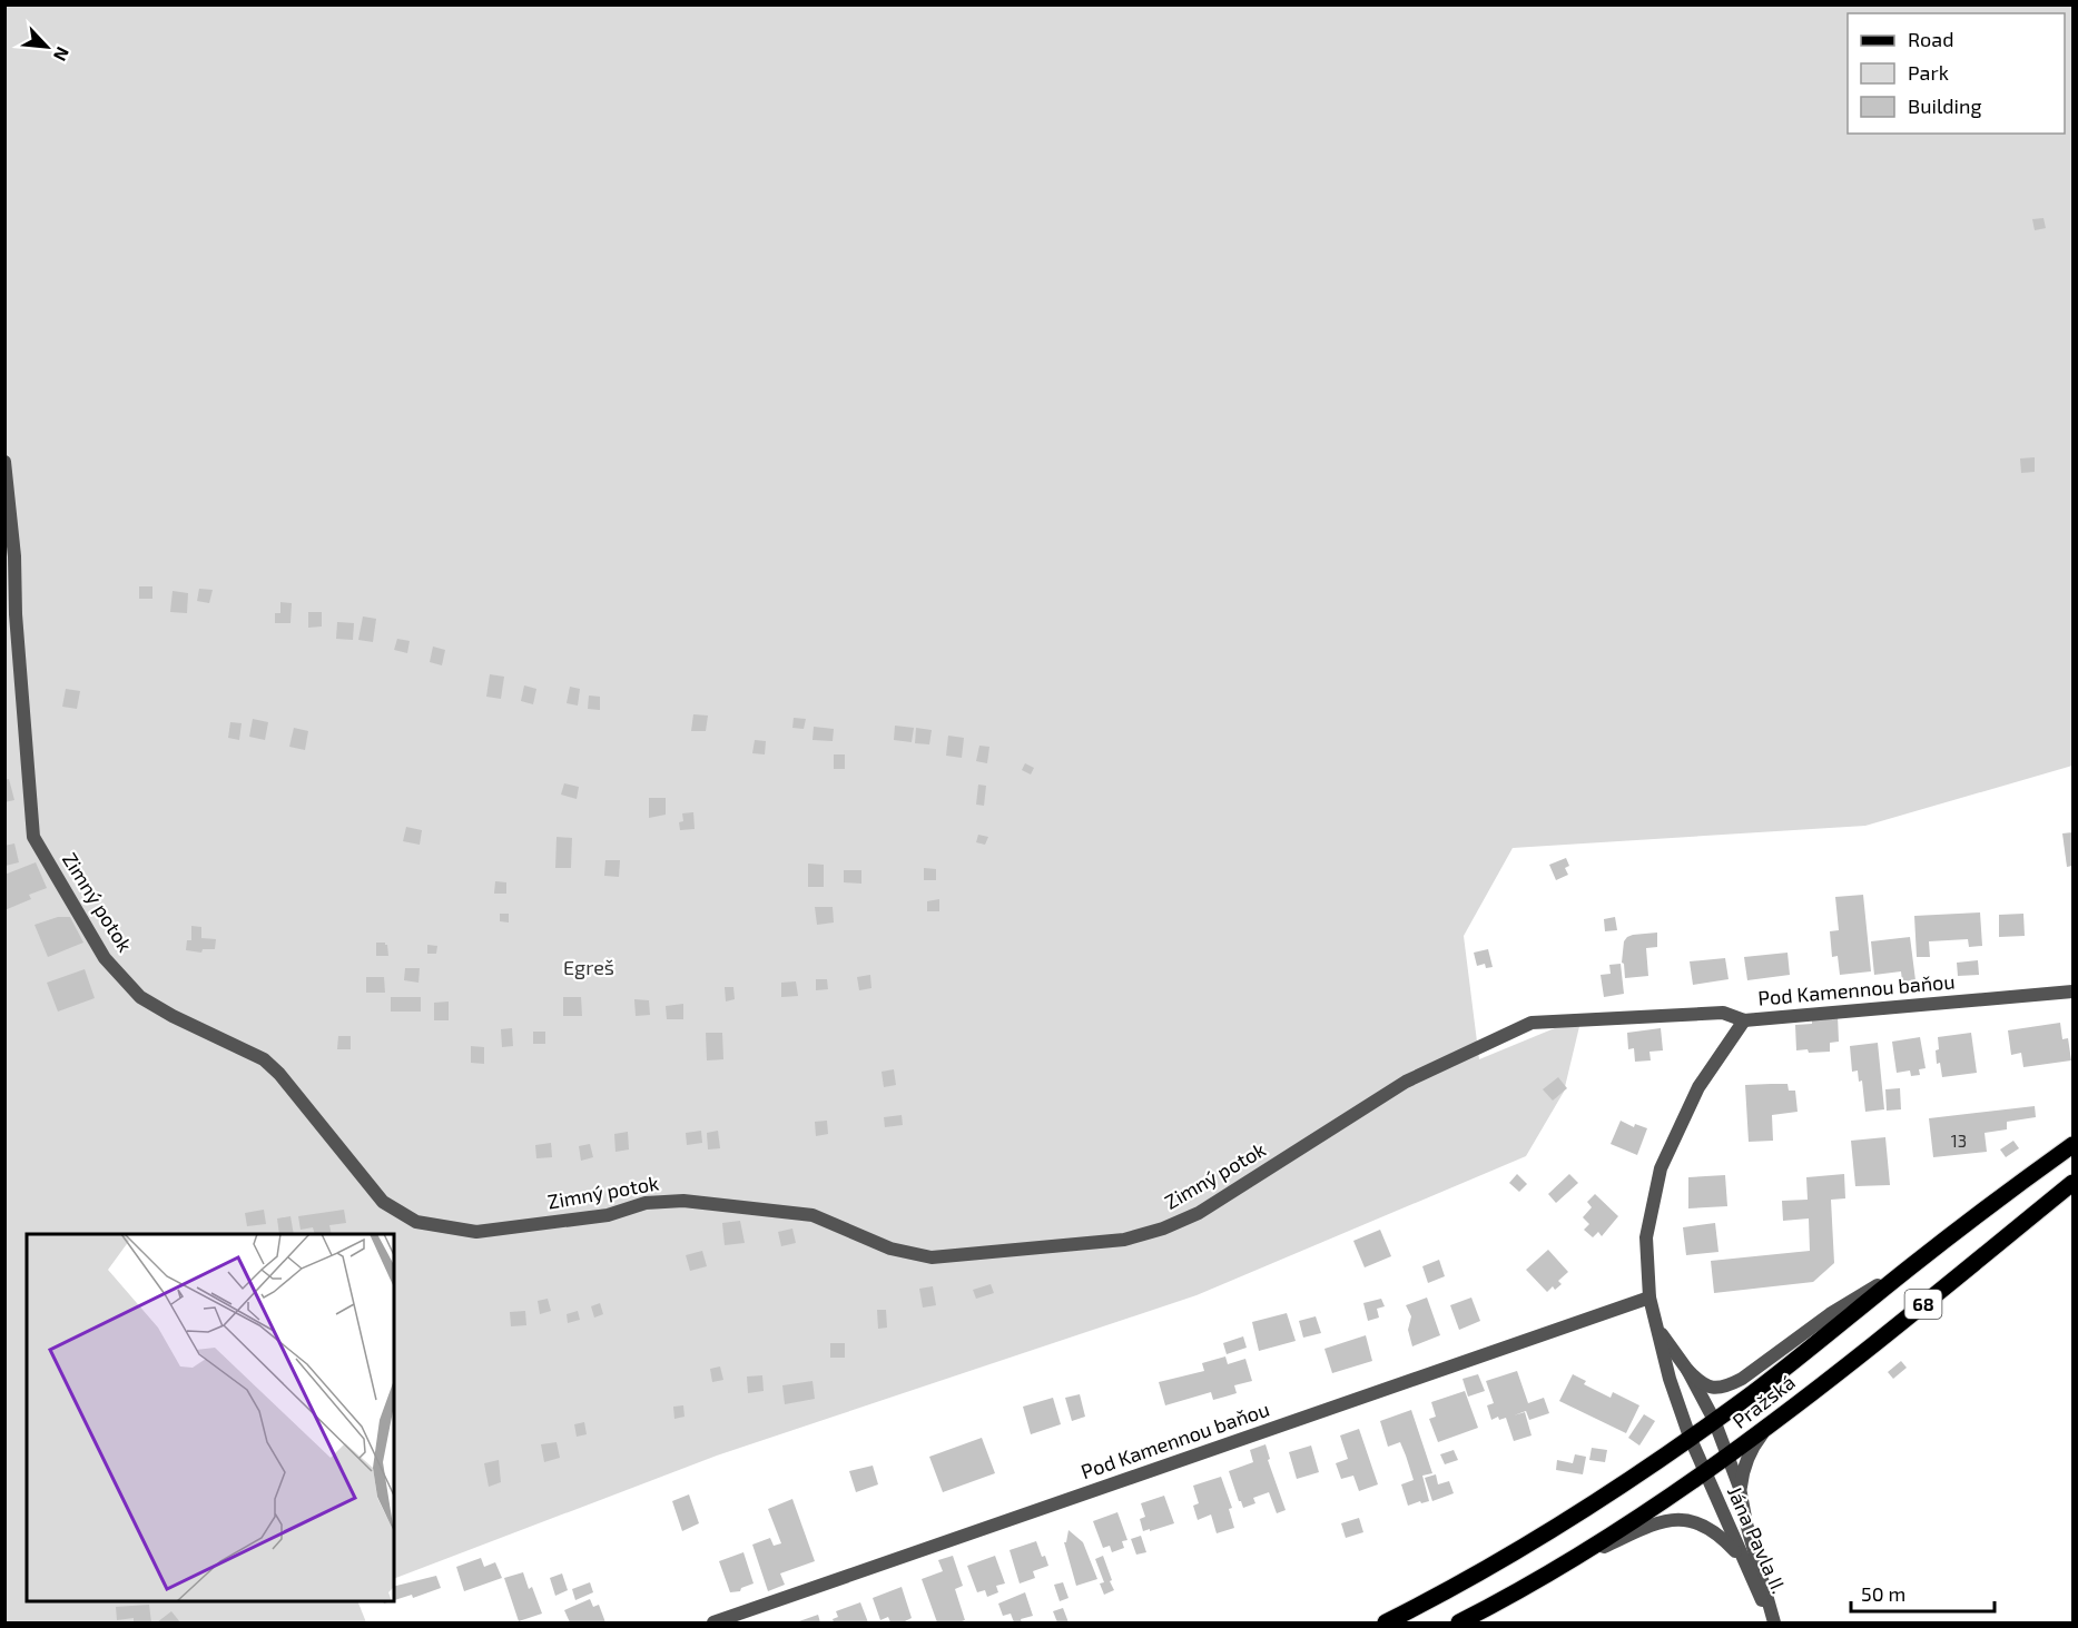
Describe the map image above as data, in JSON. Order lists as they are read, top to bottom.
{
  "streets": {
    "main road": ["68", "Pražská"],
    "street": ["Zimný potok", "Pod Kamennou baňou", "Jána Pavla II."]
  },
  "crossings": [
    ["Zimný potok", "Pod Kamennou baňou"],
    ["Pod Kamennou baňou", "Pražská"],
    ["Pod Kamennou baňou", "Jána Pavla II."],
    ["Pražská", "Jána Pavla II."]
  ],
  "parks": ["Egreš"],
  "house_numbers": ["13"],
  "legend": ["Road", "Park", "Building"],
  "scale_bar": "50 m",
  "north": "bottom right"
}
